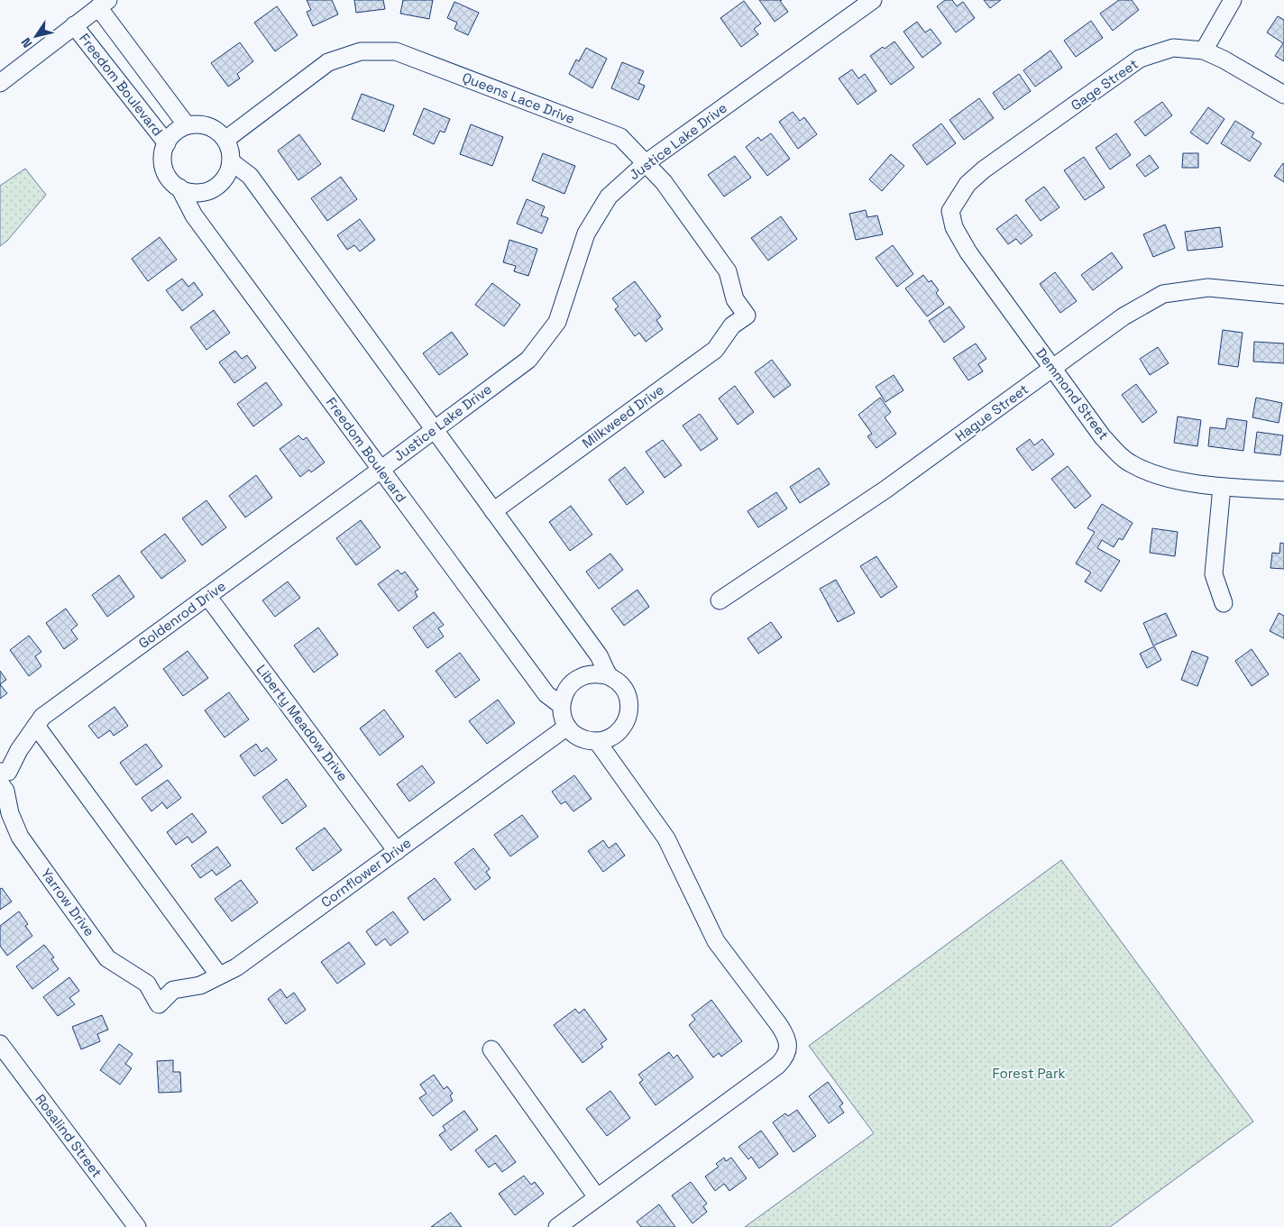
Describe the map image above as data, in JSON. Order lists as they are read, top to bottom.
{
  "streets": {
    "street": [
      "Freedom Boulevard",
      "Gage Street",
      "Queens Lace Drive",
      "Justice Lake Drive",
      "Demmond Street",
      "Hague Street",
      "Milkweed Drive",
      "Goldenrod Drive",
      "Liberty Meadow Drive",
      "Cornflower Drive",
      "Yarrow Drive",
      "Rosalind Street"
    ]
  },
  "crossings": [
    ["Freedom Boulevard", "Queens Lace Drive"],
    ["Freedom Boulevard", "Justice Lake Drive"],
    ["Freedom Boulevard", "Goldenrod Drive"],
    ["Freedom Boulevard", "Cornflower Drive"],
    ["Gage Street", "Demmond Street"],
    ["Queens Lace Drive", "Justice Lake Drive"],
    ["Queens Lace Drive", "Milkweed Drive"],
    ["Justice Lake Drive", "Goldenrod Drive"],
    ["Demmond Street", "Hague Street"],
    ["Goldenrod Drive", "Liberty Meadow Drive"],
    ["Liberty Meadow Drive", "Cornflower Drive"],
    ["Cornflower Drive", "Yarrow Drive"]
  ],
  "parks": ["Forest Park"],
  "north": "bottom left"
}
